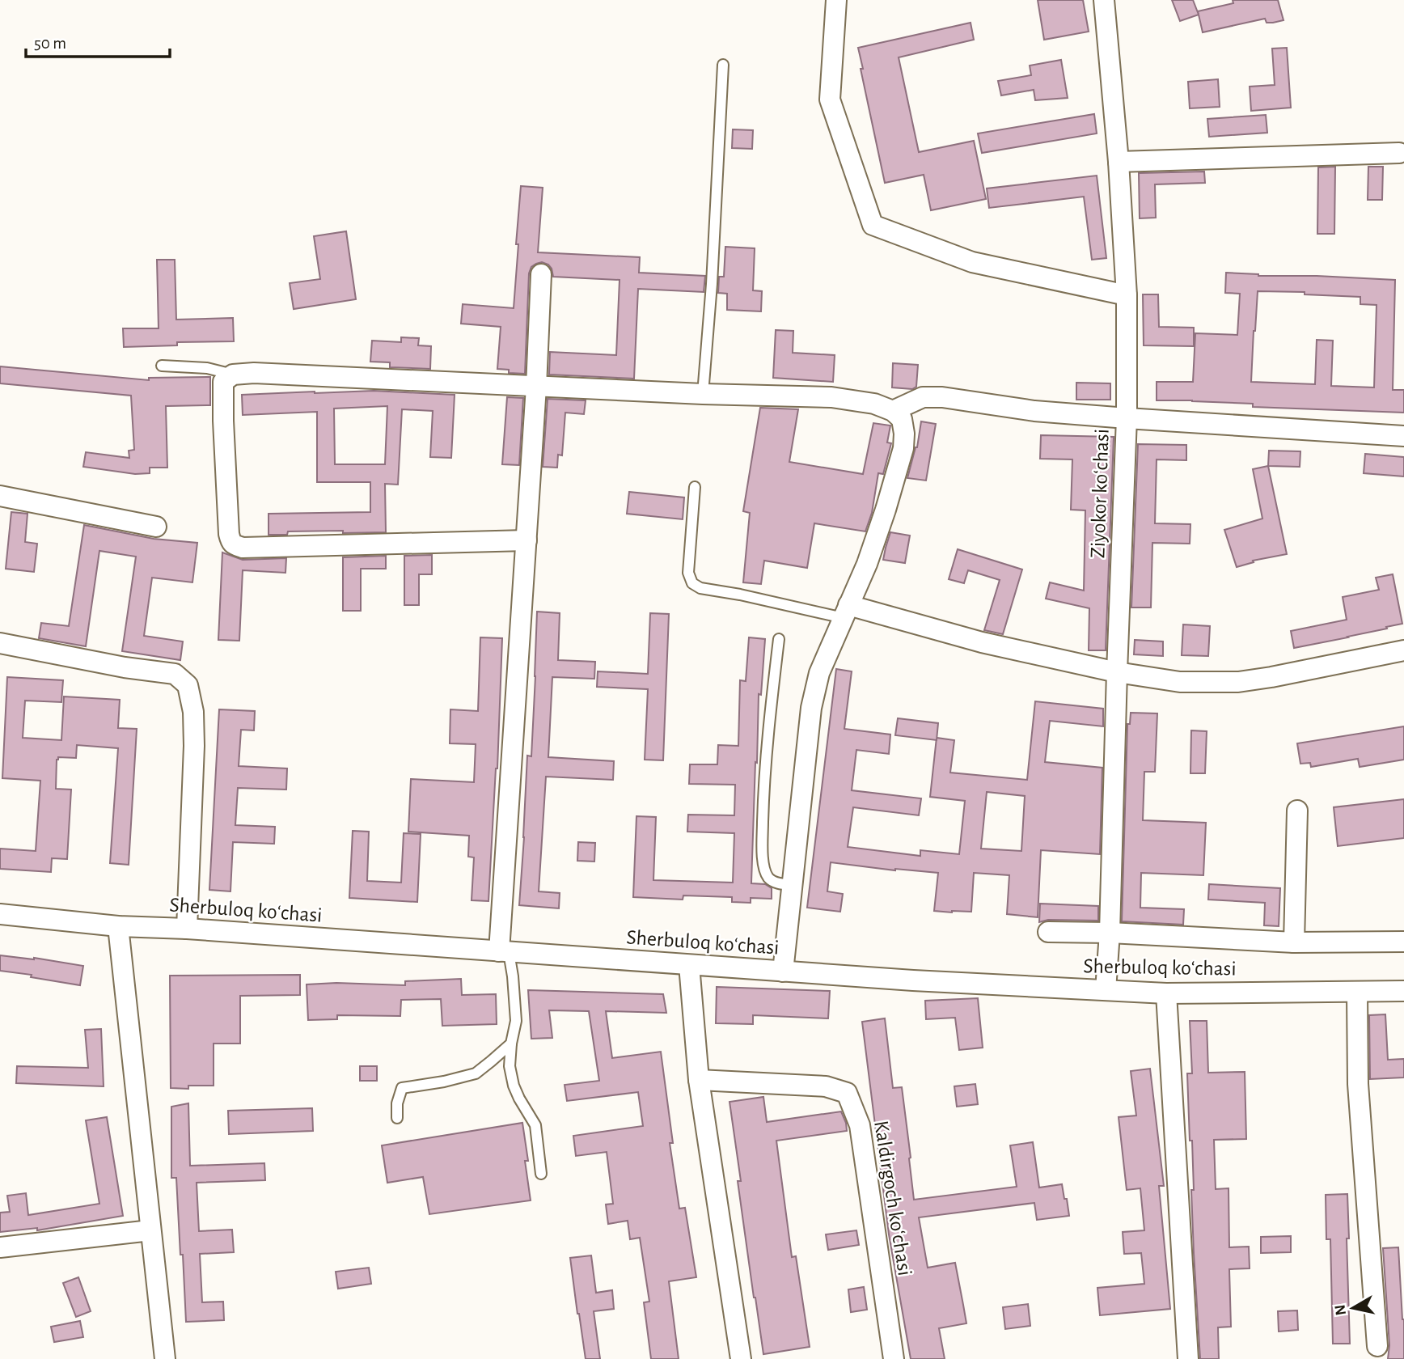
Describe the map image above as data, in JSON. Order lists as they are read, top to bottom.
{
  "streets": {
    "street": ["Ziyokor koʻchasi", "Sherbuloq koʻchasi", "Kaldirgoch koʻchasi"]
  },
  "crossings": [
    ["Ziyokor koʻchasi", "Sherbuloq koʻchasi"]
  ],
  "scale_bar": "50 m",
  "north": "left"
}
